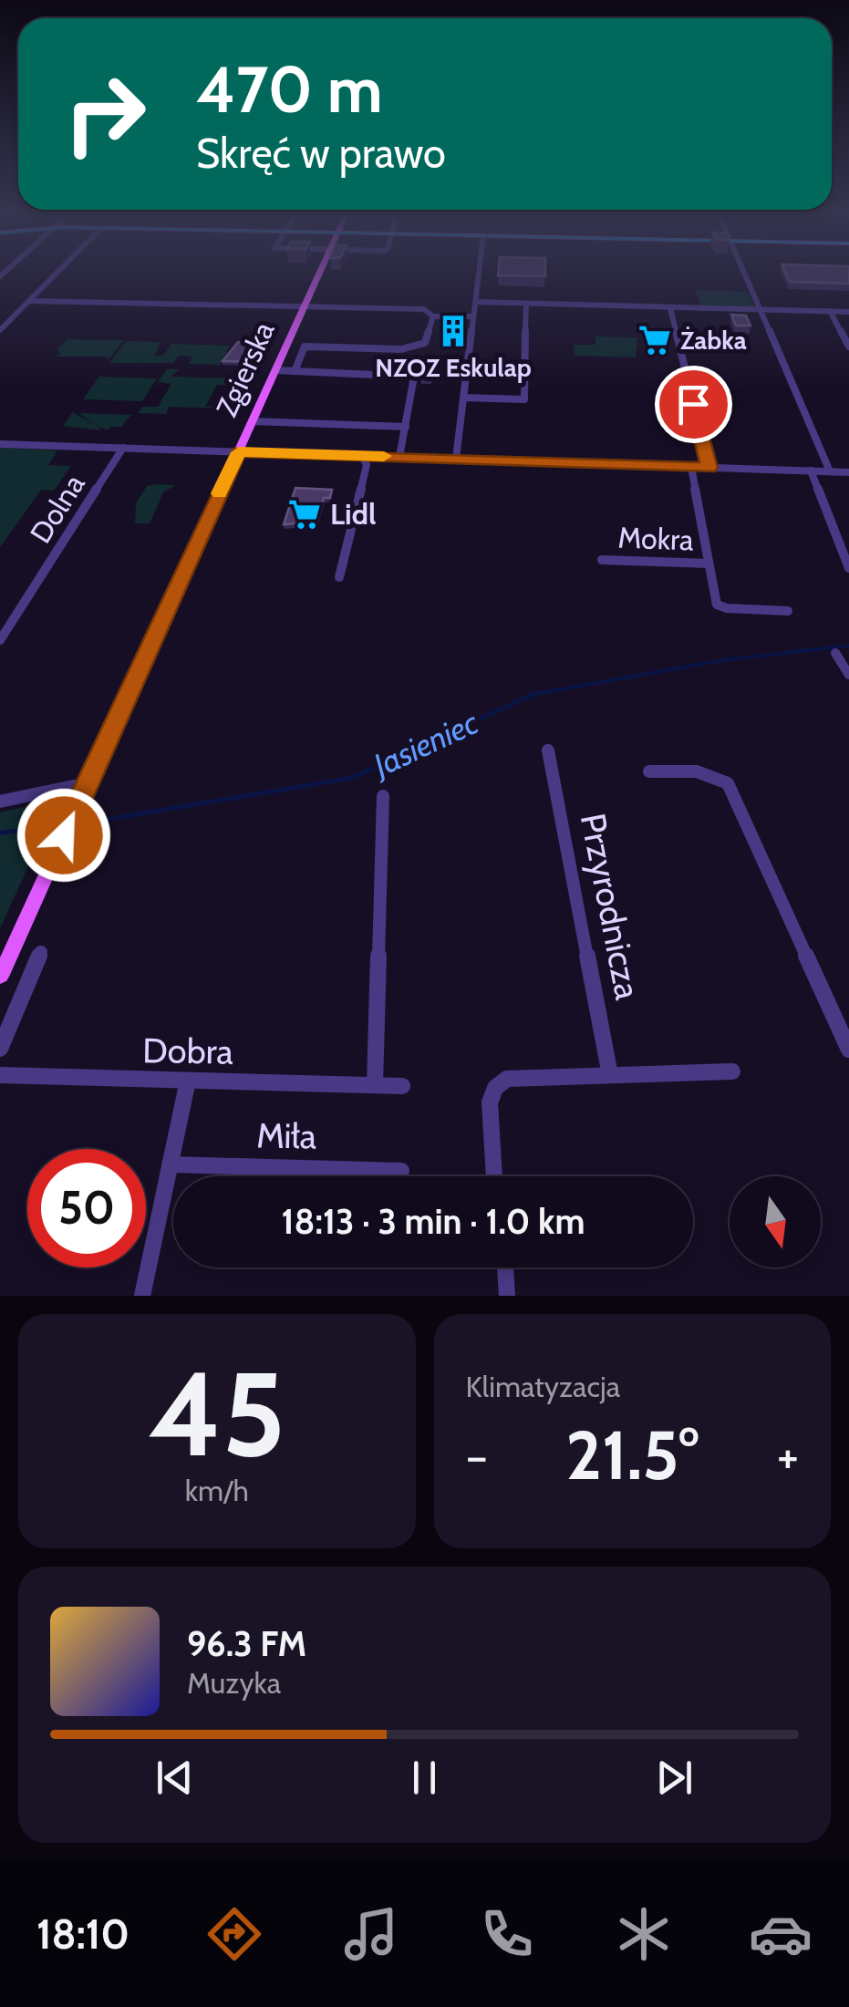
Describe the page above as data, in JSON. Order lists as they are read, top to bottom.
{
  "streets": {
    "main road": ["Zgierska"],
    "street": [
      "Dolna",
      "Mokra",
      "Przyrodnicza",
      "Dobra",
      "Miła"
    ]
  },
  "water": ["Jasieniec"],
  "places": {
    "building": ["NZOZ Eskulap"],
    "supermarket": ["Żabka", "Lidl"]
  },
  "north": "bottom",
  "page": {
    "turn": ["470 m", "Skręć w prawo"],
    "limit": "50",
    "trip": "18:13 · 3 min · 1.0 km",
    "tile": [
      ["45", "km/h"],
      "Klimatyzacja"
    ],
    "heat": ["−", "21.5°", "+"],
    "song": ["96.3 FM", "Muzyka"],
    "tabs": "18:10"
  }
}
